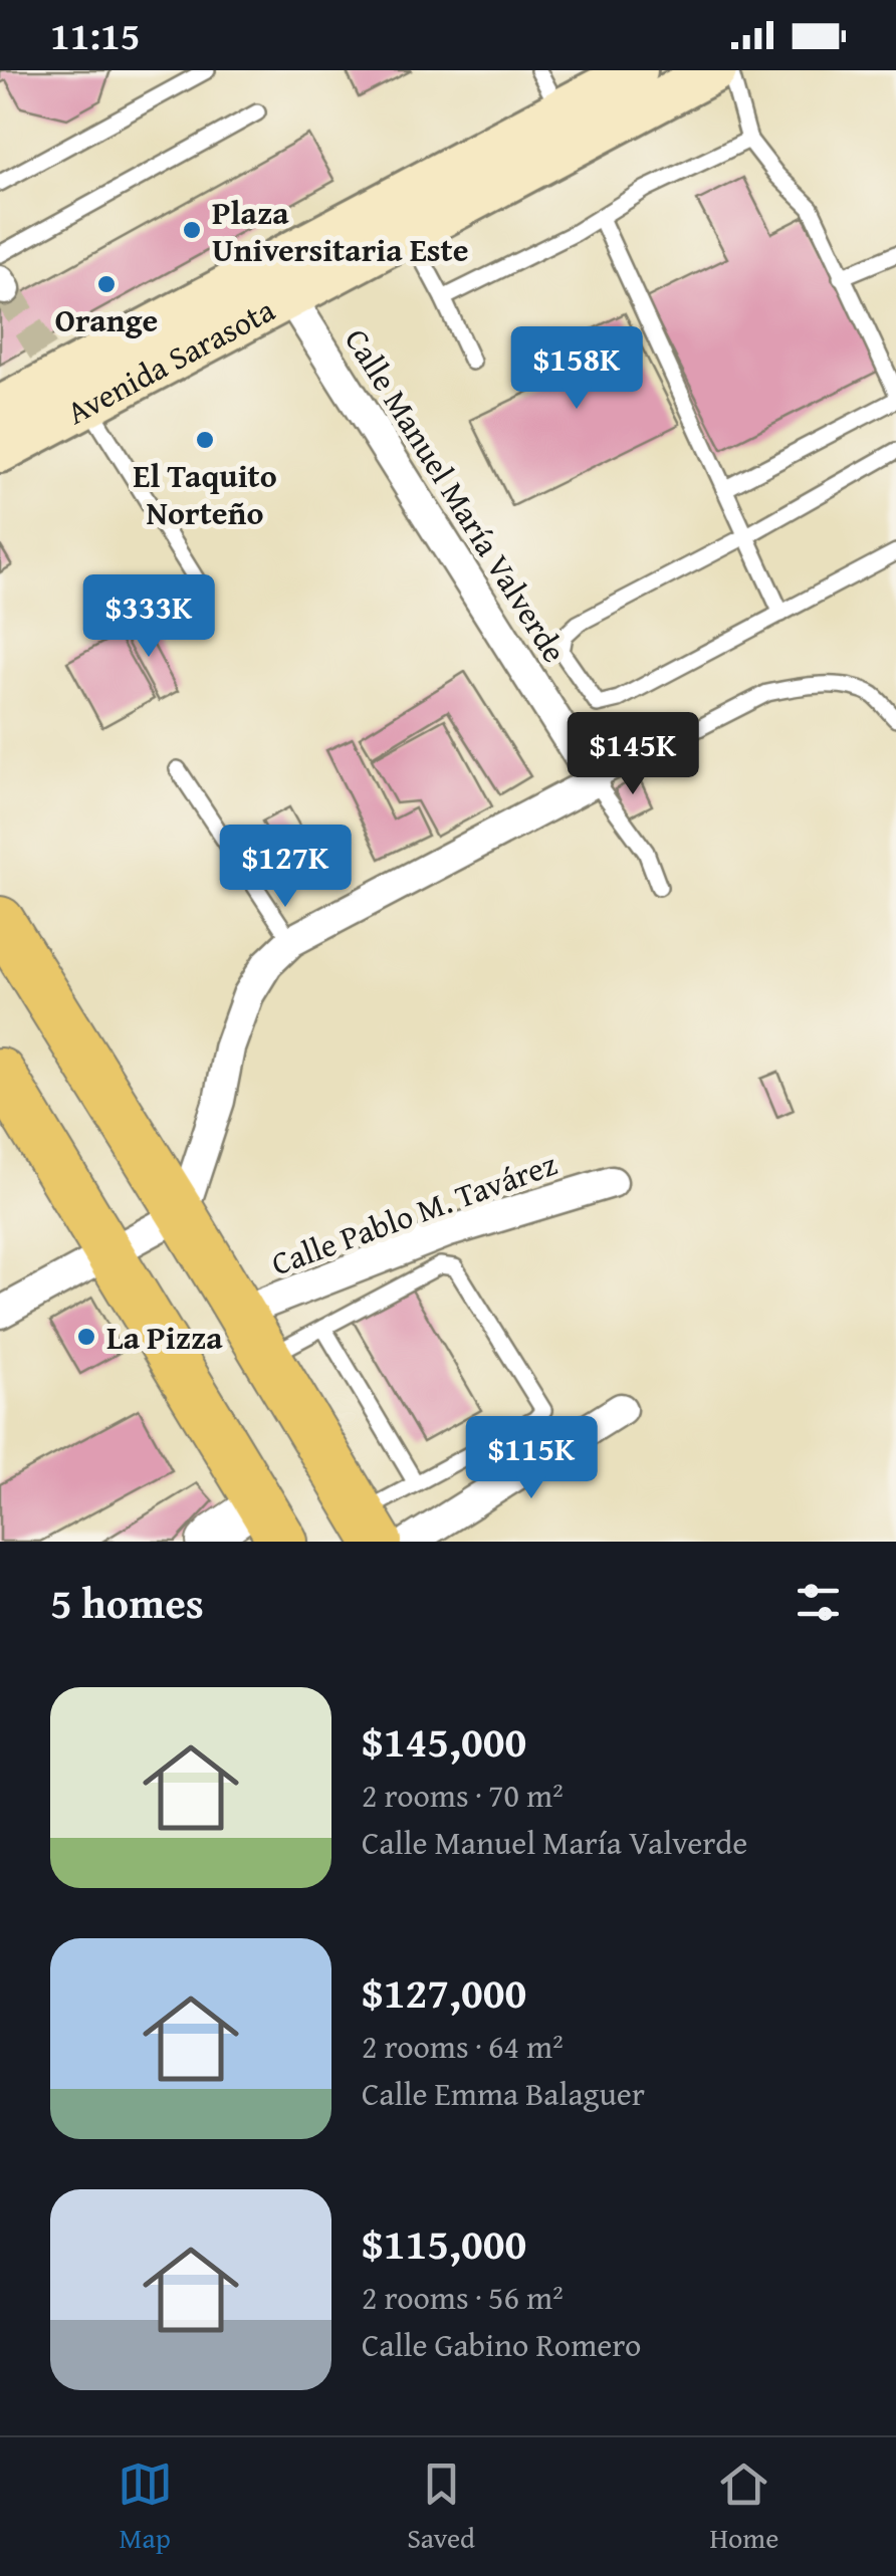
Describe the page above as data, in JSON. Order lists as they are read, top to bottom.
{
  "streets": {
    "main road": ["Avenida Sarasota"],
    "street": ["Calle Manuel María Valverde", "Calle Pablo M. Tavárez"]
  },
  "crossings": [
    ["Avenida Sarasota", "Calle Manuel María Valverde"]
  ],
  "places": [
    "Plaza Universitaria Este",
    "Orange",
    "El Taquito Norteño",
    "La Pizza"
  ],
  "page": {
    "status": "11:15",
    "price": [
      "$158K",
      "$333K",
      "$145K",
      "$127K",
      "$115K"
    ],
    "heading": "5 homes",
    "list": [
      {
        "name": "$145,000",
        "note": "2 rooms · 70 m² · Calle Manuel María Valverde"
      },
      {
        "name": "$127,000",
        "note": "2 rooms · 64 m² · Calle Emma Balaguer"
      },
      {
        "name": "$115,000",
        "note": "2 rooms · 56 m² · Calle Gabino Romero"
      }
    ],
    "tabs": ["Map", "Saved", "Home"]
  }
}
